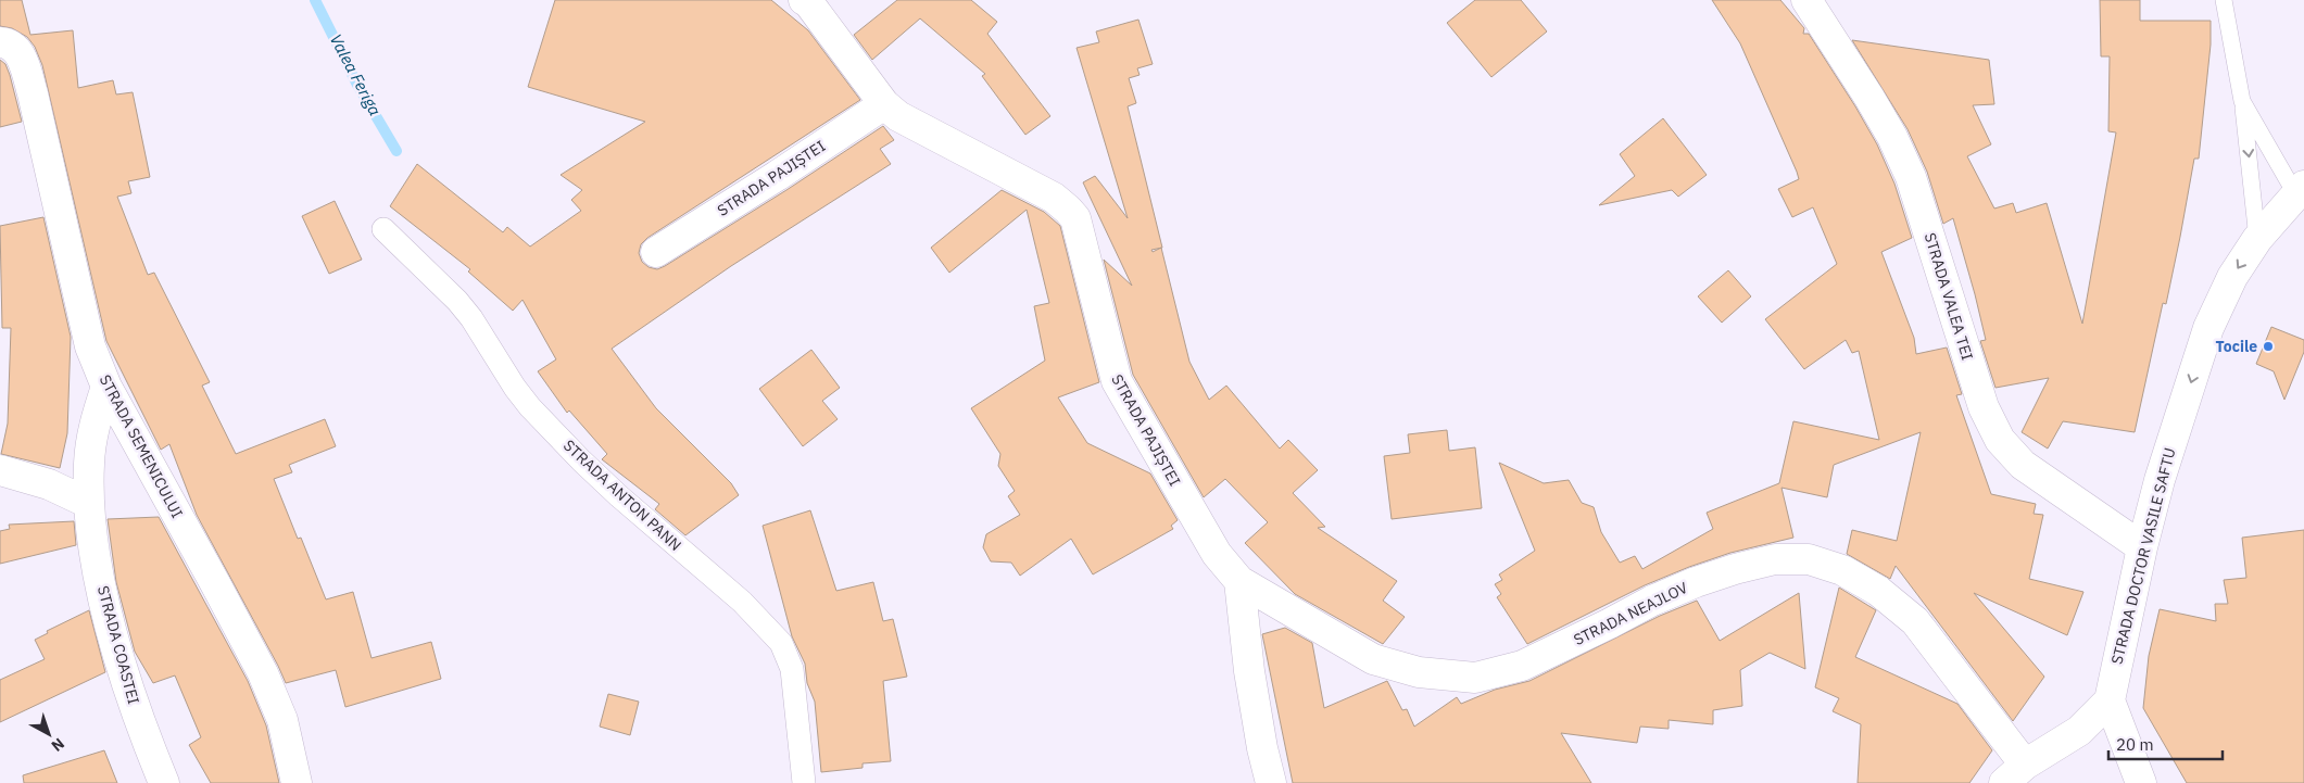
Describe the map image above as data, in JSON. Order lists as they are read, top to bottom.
{
  "streets": {
    "street": [
      "STRADA PAJIȘTEI",
      "STRADA VALEA TEI",
      "STRADA SEMENICULUI",
      "STRADA ANTON PANN",
      "STRADA DOCTOR VASILE SAFTU",
      "STRADA NEAJLOV",
      "STRADA COASTEI"
    ]
  },
  "crossings": [
    ["STRADA PAJIȘTEI", "STRADA NEAJLOV"],
    ["STRADA VALEA TEI", "STRADA DOCTOR VASILE SAFTU"],
    ["STRADA SEMENICULUI", "STRADA COASTEI"]
  ],
  "one_way": ["STRADA DOCTOR VASILE SAFTU"],
  "water": ["Valea Feriga"],
  "places": ["Tocile"],
  "scale_bar": "20 m",
  "north": "bottom right"
}
